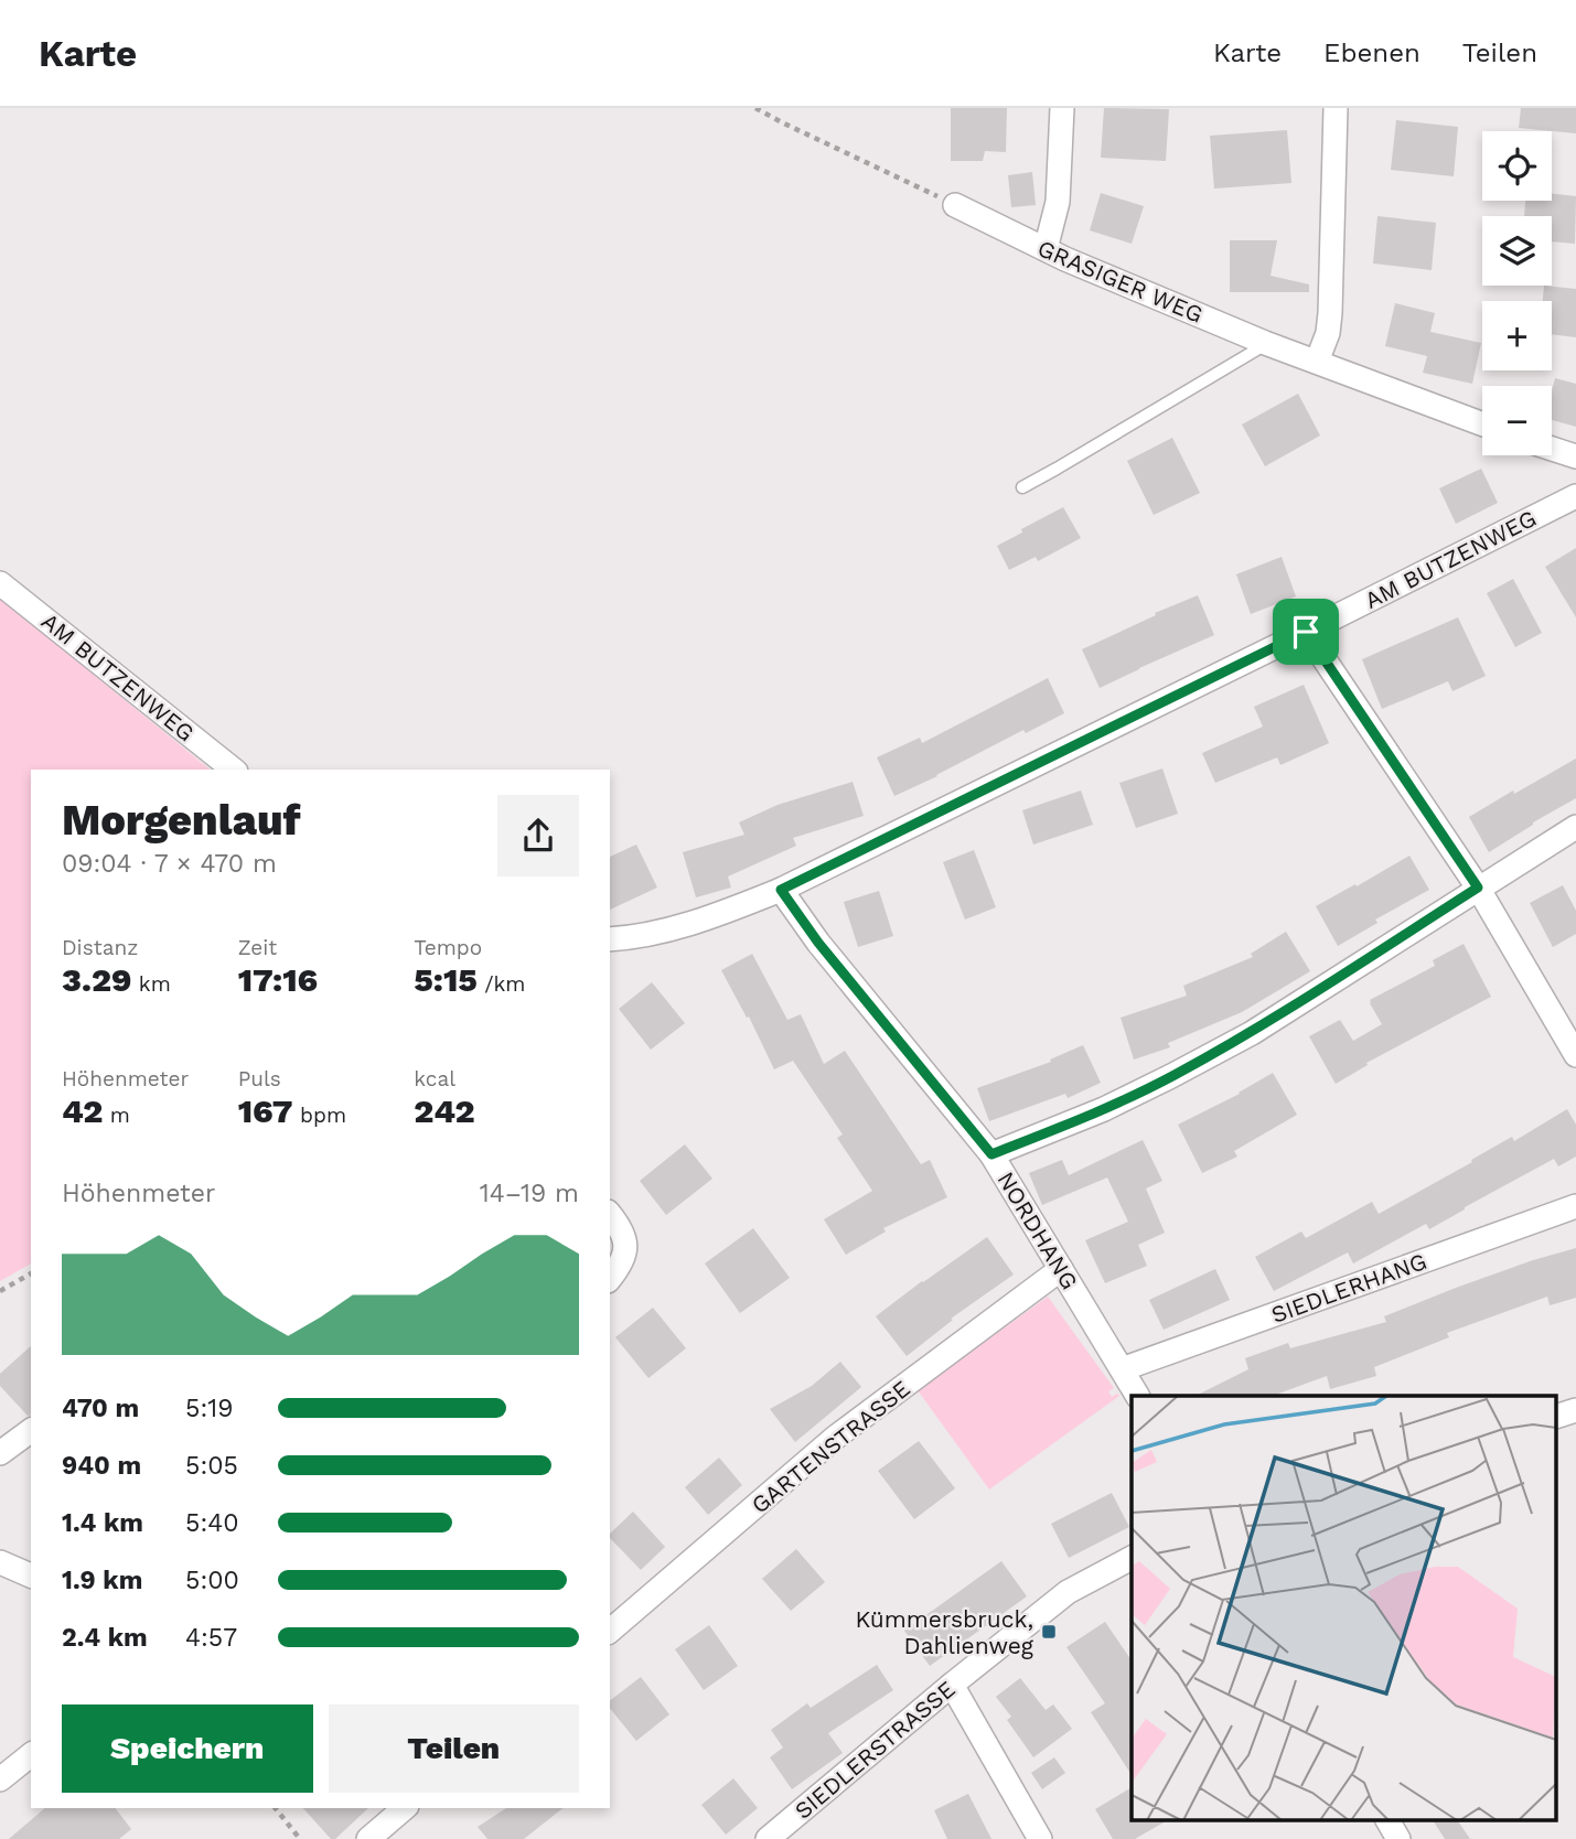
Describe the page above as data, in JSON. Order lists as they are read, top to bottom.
{
  "streets": {
    "street": [
      "GRASIGER WEG",
      "AM BUTZENWEG",
      "NORDHANG",
      "SIEDLERHANG",
      "GARTENSTRASSE",
      "SIEDLERSTRASSE"
    ]
  },
  "crossings": [
    ["AM BUTZENWEG", "NORDHANG"],
    ["NORDHANG", "SIEDLERHANG"],
    ["NORDHANG", "GARTENSTRASSE"]
  ],
  "places": {
    "transit": ["Kümmersbruck, Dahlienweg"]
  },
  "page": {
    "header": "Karte",
    "nav": ["Karte", "Ebenen", "Teilen"],
    "map_buttons": ["+", "−"],
    "heading": ["Morgenlauf", "09:04 · 7 × 470 m"],
    "stats": [
      ["Distanz", "3.29 km"],
      ["Zeit", "17:16"],
      ["Tempo", "5:15 /km"],
      ["Höhenmeter", "42 m"],
      ["Puls", "167 bpm"],
      ["kcal", "242"]
    ],
    "chart": ["Höhenmeter", "14–19 m"],
    "list": [
      {
        "name": "470 m",
        "note": "5:19"
      },
      {
        "name": "940 m",
        "note": "5:05"
      },
      {
        "name": "1.4 km",
        "note": "5:40"
      },
      {
        "name": "1.9 km",
        "note": "5:00"
      },
      {
        "name": "2.4 km",
        "note": "4:57"
      }
    ],
    "buttons": ["Speichern", "Teilen"]
  }
}
